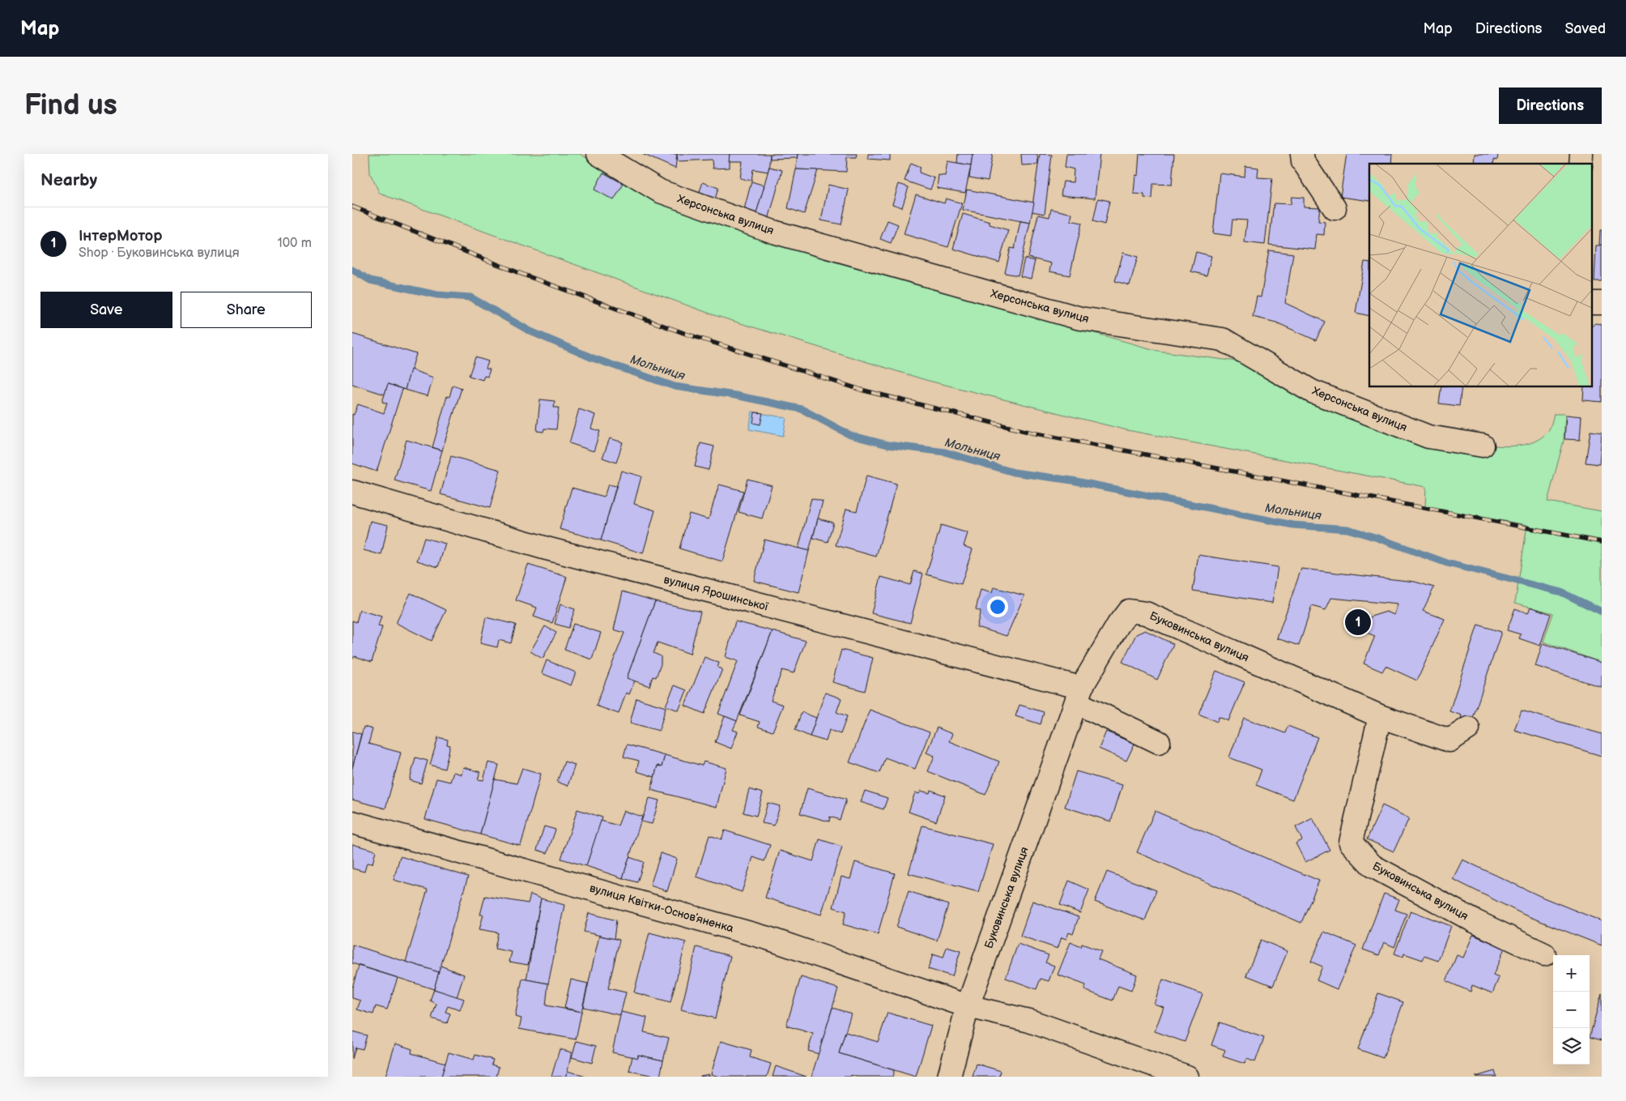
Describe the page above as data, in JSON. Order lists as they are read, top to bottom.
{
  "streets": {
    "street": [
      "Херсонська вулиця",
      "вулиця Ярошинської",
      "Буковинська вулиця",
      "вулиця Квітки-Основʼяненка"
    ]
  },
  "crossings": [
    ["вулиця Ярошинської", "Буковинська вулиця"],
    ["Буковинська вулиця", "вулиця Квітки-Основʼяненка"]
  ],
  "water": ["Мольниця"],
  "page": {
    "header": "Map",
    "nav": ["Map", "Directions", "Saved"],
    "buttons": [
      "Directions",
      ["Save", "Share"]
    ],
    "title": "Find us",
    "heading": "Nearby",
    "list": [
      {
        "mark": "1",
        "name": "ІнтерМотор",
        "note": "Shop · Буковинська вулиця",
        "value": "100 m"
      }
    ],
    "pins": "1",
    "map_buttons": ["+", "−"]
  }
}
